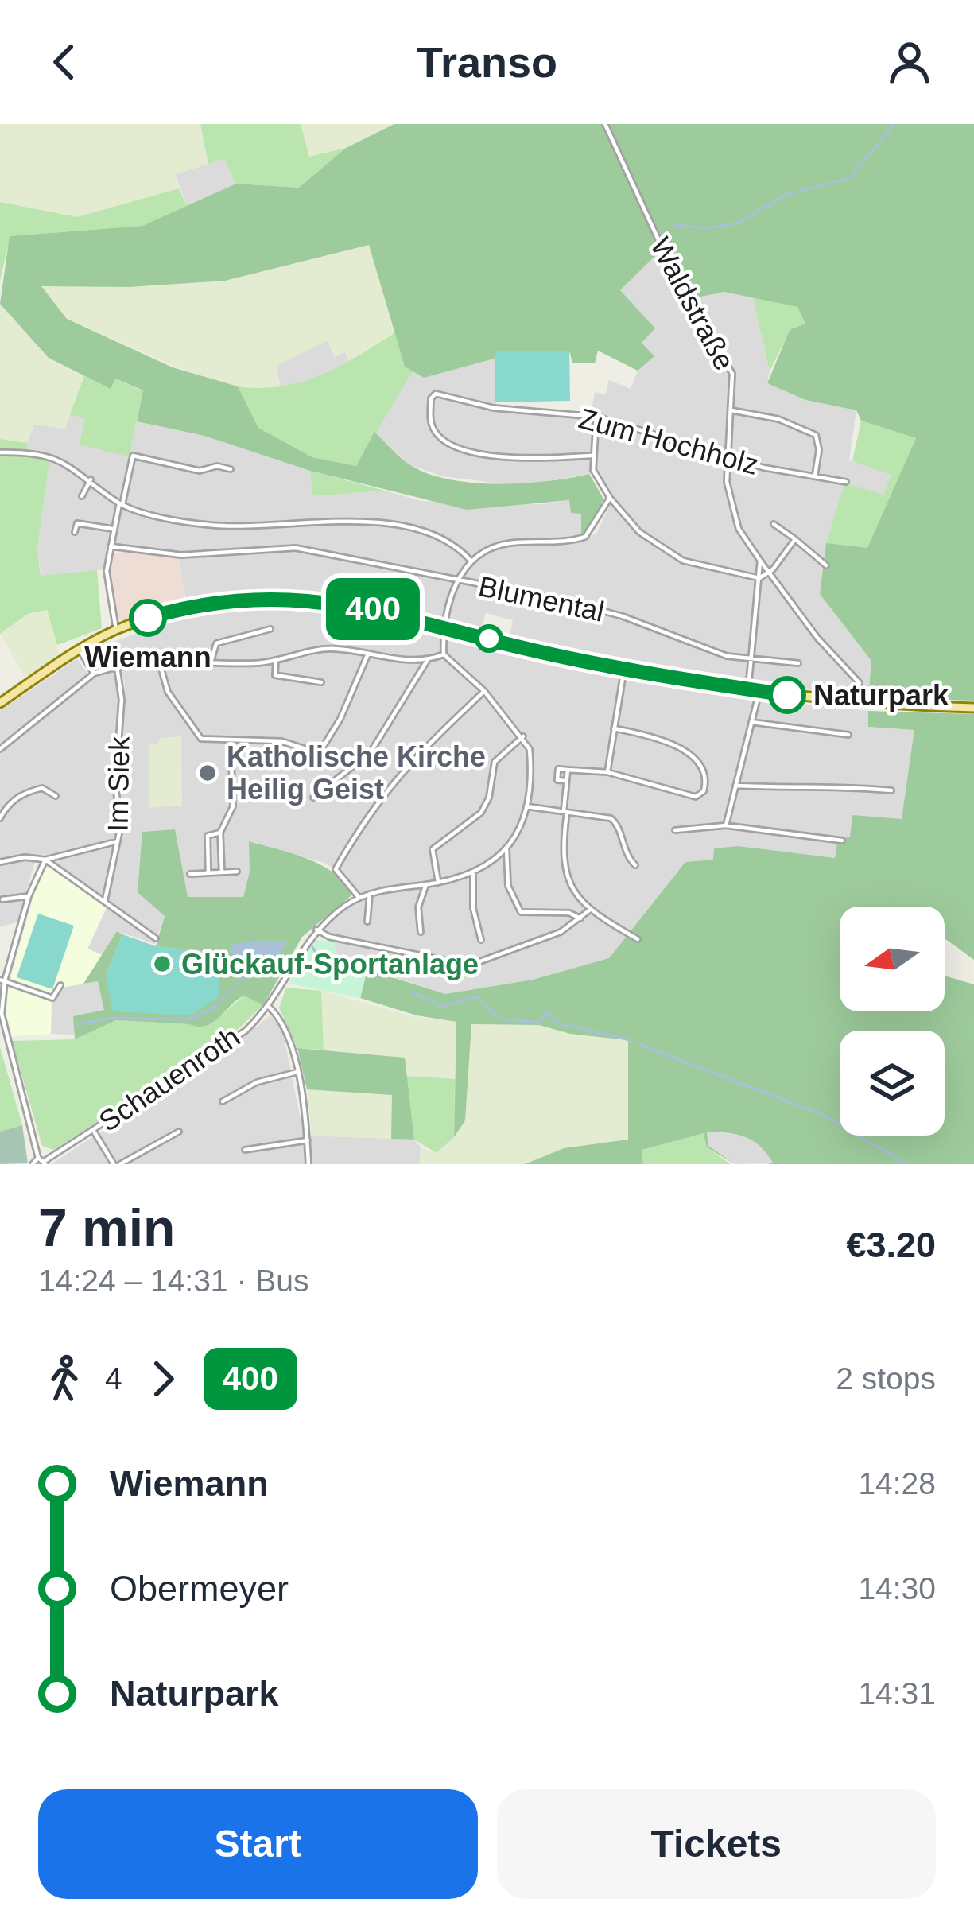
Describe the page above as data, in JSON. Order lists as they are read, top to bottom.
{
  "streets": {
    "street": [
      "Waldstraße",
      "Zum Hochholz",
      "Blumental",
      "Im Siek",
      "Schauenroth"
    ]
  },
  "crossings": [
    ["Waldstraße", "Zum Hochholz"]
  ],
  "places": [
    "Wiemann",
    "Naturpark",
    "Katholische Kirche Heilig Geist",
    "Glückauf-Sportanlage"
  ],
  "lines": ["bus line 400"],
  "north": "left",
  "page": {
    "header": "Transo",
    "on_map": "400",
    "heading": ["7 min", "14:24 – 14:31 · Bus", "€3.20"],
    "legs": ["4", "400", "2 stops"],
    "list": [
      {
        "name": "Wiemann",
        "value": "14:28"
      },
      {
        "name": "Obermeyer",
        "value": "14:30"
      },
      {
        "name": "Naturpark",
        "value": "14:31"
      }
    ],
    "buttons": ["Start", "Tickets"]
  }
}
